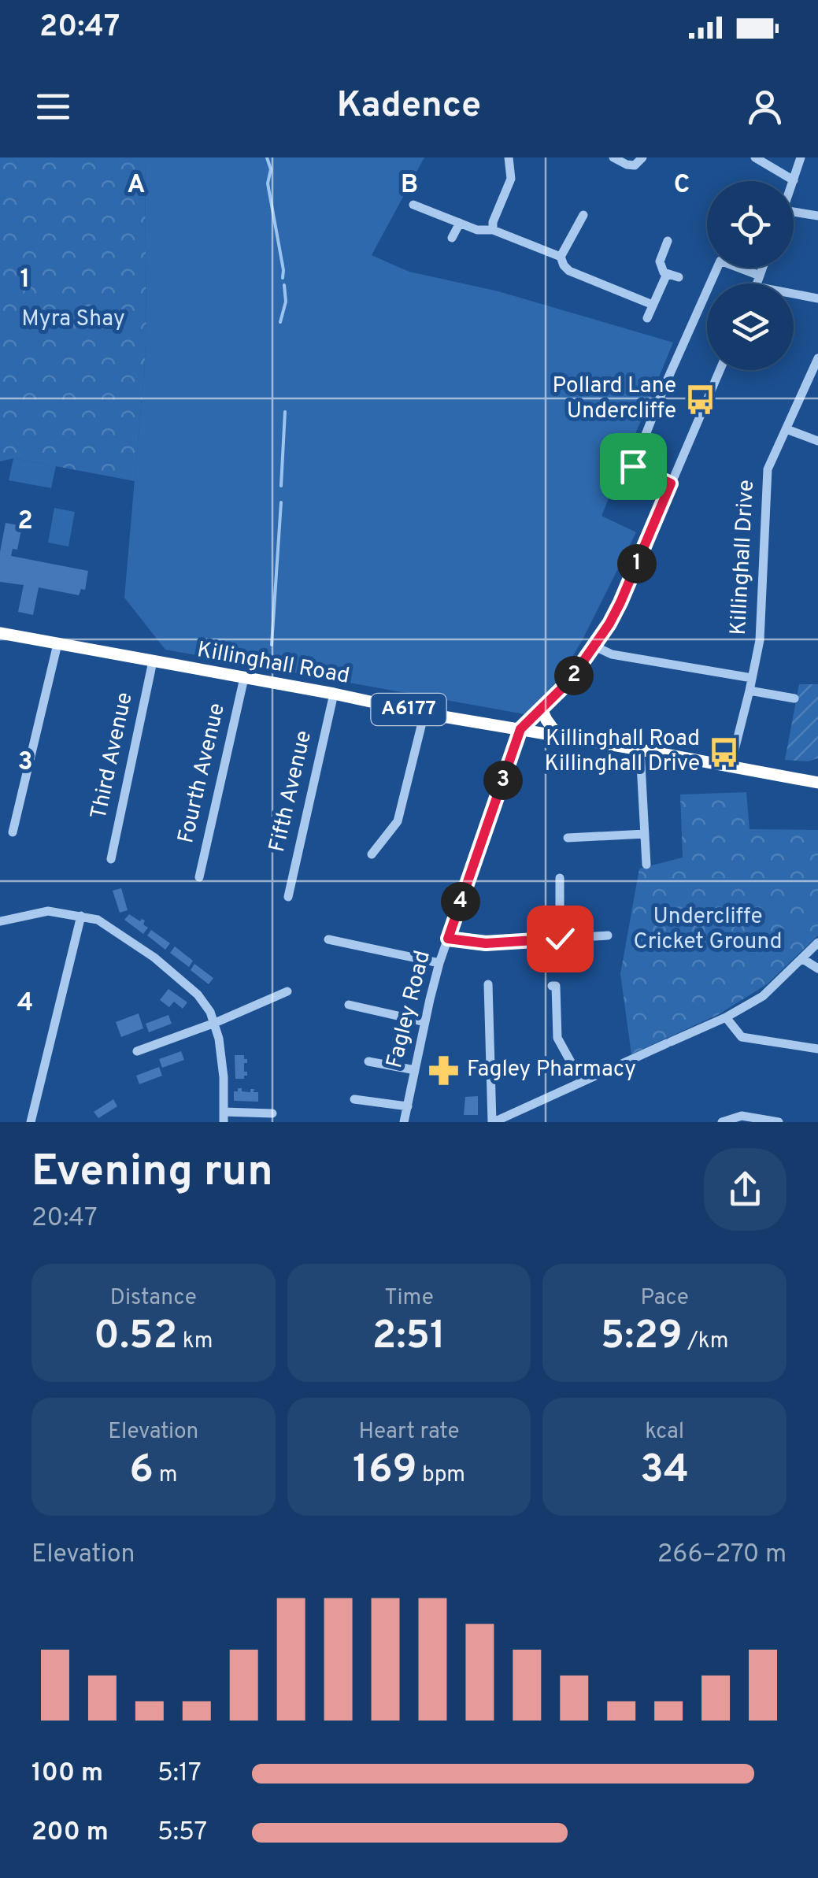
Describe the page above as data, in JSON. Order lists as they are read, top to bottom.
{
  "streets": {
    "highway": ["Killinghall Road", "A6177"],
    "street": [
      "Killinghall Drive",
      "Third Avenue",
      "Fourth Avenue",
      "Fifth Avenue",
      "Fagley Road"
    ]
  },
  "crossings": [
    ["Killinghall Drive", "Killinghall Road"],
    ["Killinghall Road", "Third Avenue"],
    ["Killinghall Road", "Fourth Avenue"],
    ["Killinghall Road", "Fifth Avenue"],
    ["Killinghall Road", "Fagley Road"]
  ],
  "parks": ["Myra Shay", "Undercliffe Cricket Ground"],
  "places": {
    "bus stop": ["Pollard Lane Undercliffe", "Killinghall Road Killinghall Drive"],
    "pharmacy": ["Fagley Pharmacy"]
  },
  "page": {
    "status": "20:47",
    "header": "Kadence",
    "pins": [
      "1",
      "2",
      "3",
      "4"
    ],
    "heading": ["Evening run", "20:47"],
    "stats": [
      ["Distance", "0.52 km"],
      ["Time", "2:51"],
      ["Pace", "5:29 /km"],
      ["Elevation", "6 m"],
      ["Heart rate", "169 bpm"],
      ["kcal", "34"]
    ],
    "chart": ["Elevation", "266–270 m"],
    "list": [
      {
        "name": "100 m",
        "note": "5:17"
      },
      {
        "name": "200 m",
        "note": "5:57"
      }
    ]
  },
  "grid": {
    "columns": ["A", "B", "C"],
    "rows": [
      "1",
      "2",
      "3",
      "4"
    ]
  }
}
